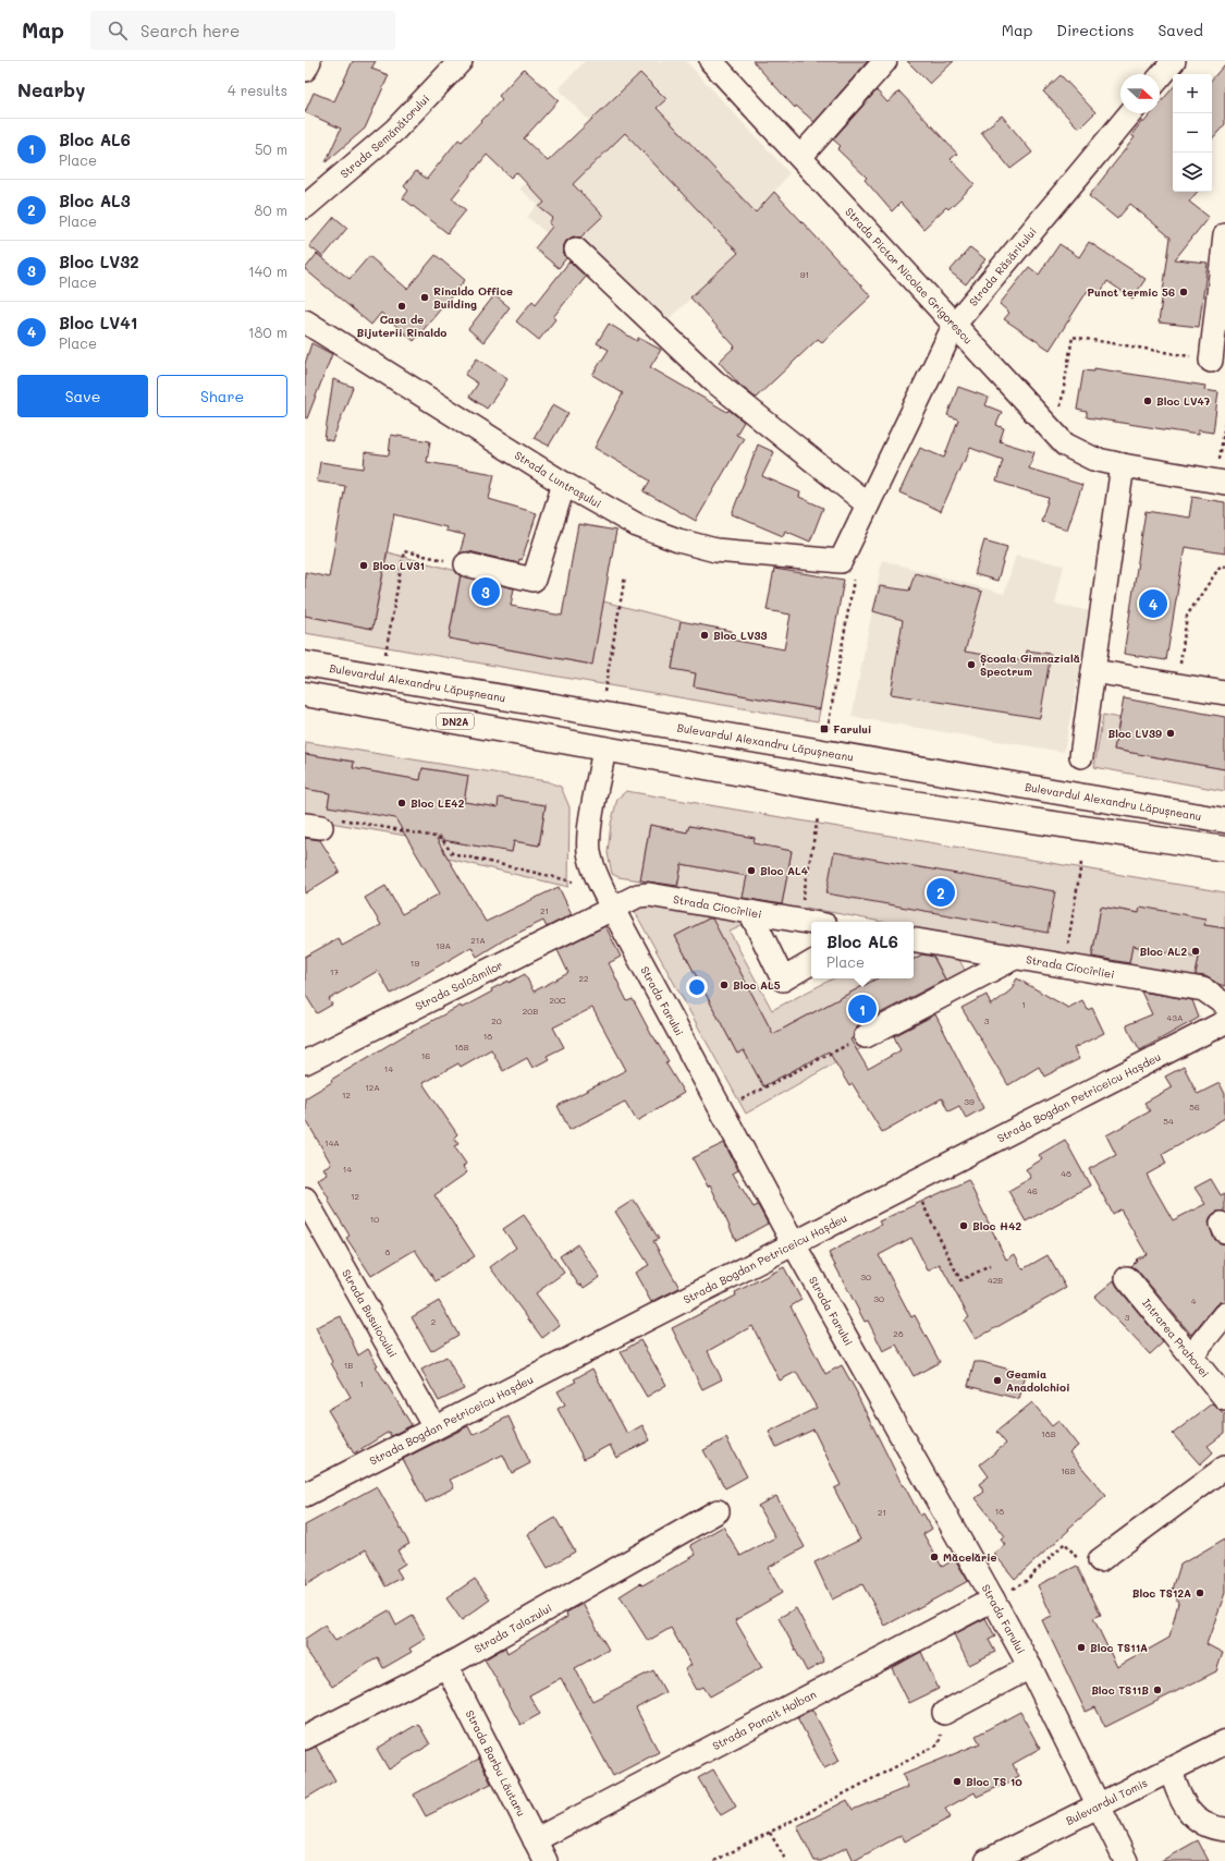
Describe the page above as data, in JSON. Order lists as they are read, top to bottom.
{
  "streets": {
    "main road": ["Bulevardul Alexandru Lăpușneanu", "DN2A", "Bulevardul Tomis"],
    "street": [
      "Strada Semănătorului",
      "Strada Răsăritului",
      "Strada Pictor Nicolae Grigorescu",
      "Strada Luntrașului",
      "Strada Ciocîrliei",
      "Strada Salcâmilor",
      "Strada Farului",
      "Strada Bogdan Petriceicu Hașdeu",
      "Strada Busuiocului",
      "Intrarea Prahovei",
      "Strada Talazului",
      "Strada Panait Holban",
      "Strada Barbu Lăutaru"
    ]
  },
  "crossings": [
    ["Strada Răsăritului", "Strada Pictor Nicolae Grigorescu"],
    ["Strada Răsăritului", "Strada Luntrașului"],
    ["DN2A", "Strada Farului"],
    ["Strada Ciocîrliei", "Strada Salcâmilor"],
    ["Strada Ciocîrliei", "Strada Farului"],
    ["Strada Salcâmilor", "Strada Farului"],
    ["Strada Farului", "Strada Bogdan Petriceicu Hașdeu"],
    ["Strada Farului", "Strada Panait Holban"],
    ["Strada Farului", "Bulevardul Tomis"],
    ["Strada Bogdan Petriceicu Hașdeu", "Strada Busuiocului"],
    ["Strada Talazului", "Strada Barbu Lăutaru"],
    ["Strada Panait Holban", "Strada Barbu Lăutaru"]
  ],
  "places": {
    "other": [
      "Punct termic 56",
      "Rinaldo Office Building",
      "Casa de Bijuterii Rinaldo",
      "Bloc LV47",
      "Bloc LV31",
      "Bloc LV33",
      "Școala Gimnazială Spectrum",
      "Bloc LV39",
      "Bloc LE42",
      "Bloc AL4",
      "Bloc AL2",
      "Bloc AL5",
      "Bloc H42",
      "Geamia Anadolchioi",
      "Măcelărie",
      "Bloc TS12A",
      "Bloc TS11A",
      "Bloc TS11B",
      "Bloc TS 10"
    ],
    "transit": ["Farului"]
  },
  "house_numbers": [
    "91",
    "21",
    "21A",
    "19A",
    "19",
    "17",
    "22",
    "20C",
    "1",
    "20B",
    "43A",
    "20",
    "3",
    "18",
    "18B",
    "16",
    "14",
    "12A",
    "12",
    "39",
    "56",
    "54",
    "14A",
    "14",
    "48",
    "46",
    "12",
    "10",
    "8",
    "30",
    "42B",
    "30",
    "4",
    "3",
    "2",
    "28",
    "1B",
    "1",
    "18B",
    "16B",
    "18",
    "21"
  ],
  "north": "right",
  "page": {
    "header": "Map",
    "search": "Search here",
    "nav": ["Map", "Directions", "Saved"],
    "heading": ["Nearby", "4 results"],
    "map_buttons": ["+", "−"],
    "list": [
      {
        "mark": "1",
        "name": "Bloc AL6",
        "note": "Place",
        "value": "50 m"
      },
      {
        "mark": "2",
        "name": "Bloc AL3",
        "note": "Place",
        "value": "80 m"
      },
      {
        "mark": "3",
        "name": "Bloc LV32",
        "note": "Place",
        "value": "140 m"
      },
      {
        "mark": "4",
        "name": "Bloc LV41",
        "note": "Place",
        "value": "180 m"
      }
    ],
    "buttons": ["Save", "Share"],
    "pins": [
      "3",
      "4",
      "2",
      "1"
    ],
    "popup": ["Bloc AL6", "Place"]
  }
}
